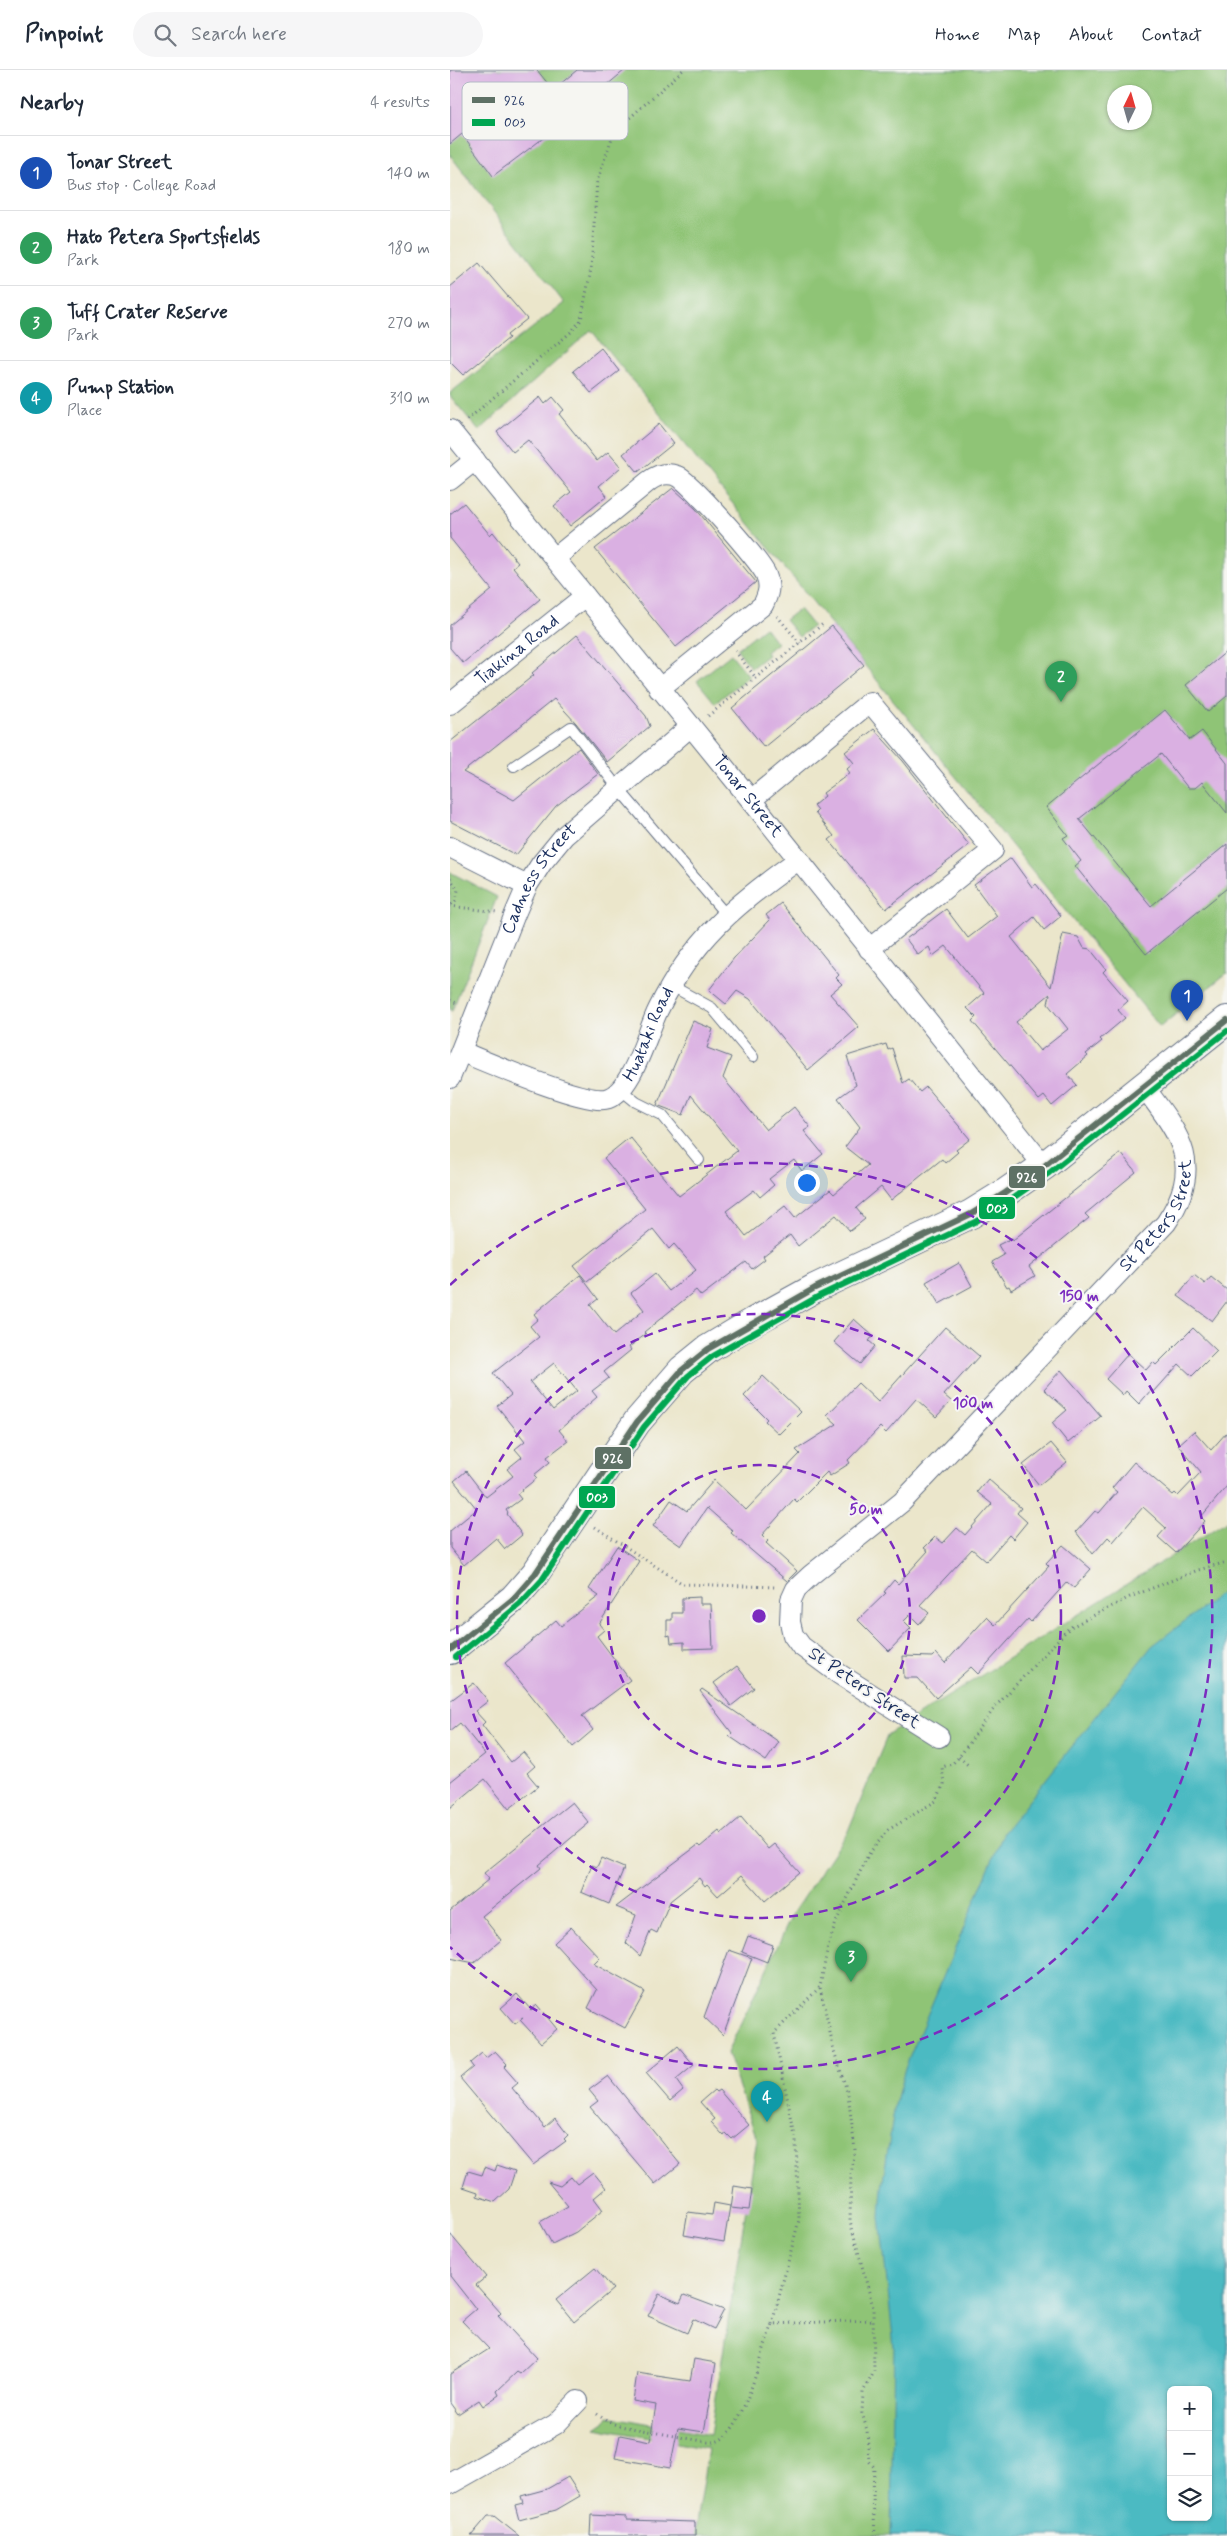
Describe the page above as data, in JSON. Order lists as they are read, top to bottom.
{
  "streets": {
    "street": [
      "Tiakina Road",
      "Tonar Street",
      "Cadness Street",
      "Huataki Road",
      "St Peters Street"
    ]
  },
  "crossings": [
    ["Tiakina Road", "Tonar Street"],
    ["Tonar Street", "Cadness Street"],
    ["Tonar Street", "Huataki Road"],
    ["Cadness Street", "Huataki Road"]
  ],
  "lines": ["transit line 926", "transit line 003"],
  "legend": ["926", "003"],
  "north": "top",
  "page": {
    "header": "Pinpoint",
    "search": "Search here",
    "nav": [
      "Home",
      "Map",
      "About",
      "Contact"
    ],
    "heading": ["Nearby", "4 results"],
    "list": [
      {
        "mark": "1",
        "name": "Tonar Street",
        "note": "Bus stop · College Road",
        "value": "140 m"
      },
      {
        "mark": "2",
        "name": "Hato Petera Sportsfields",
        "note": "Park",
        "value": "180 m"
      },
      {
        "mark": "3",
        "name": "Tuff Crater Reserve",
        "note": "Park",
        "value": "270 m"
      },
      {
        "mark": "4",
        "name": "Pump Station",
        "note": "Place",
        "value": "310 m"
      }
    ],
    "pins": [
      "2",
      "1",
      "3",
      "4"
    ],
    "map_buttons": ["+", "−"]
  },
  "rings": ["150 m", "100 m", "50 m"]
}
